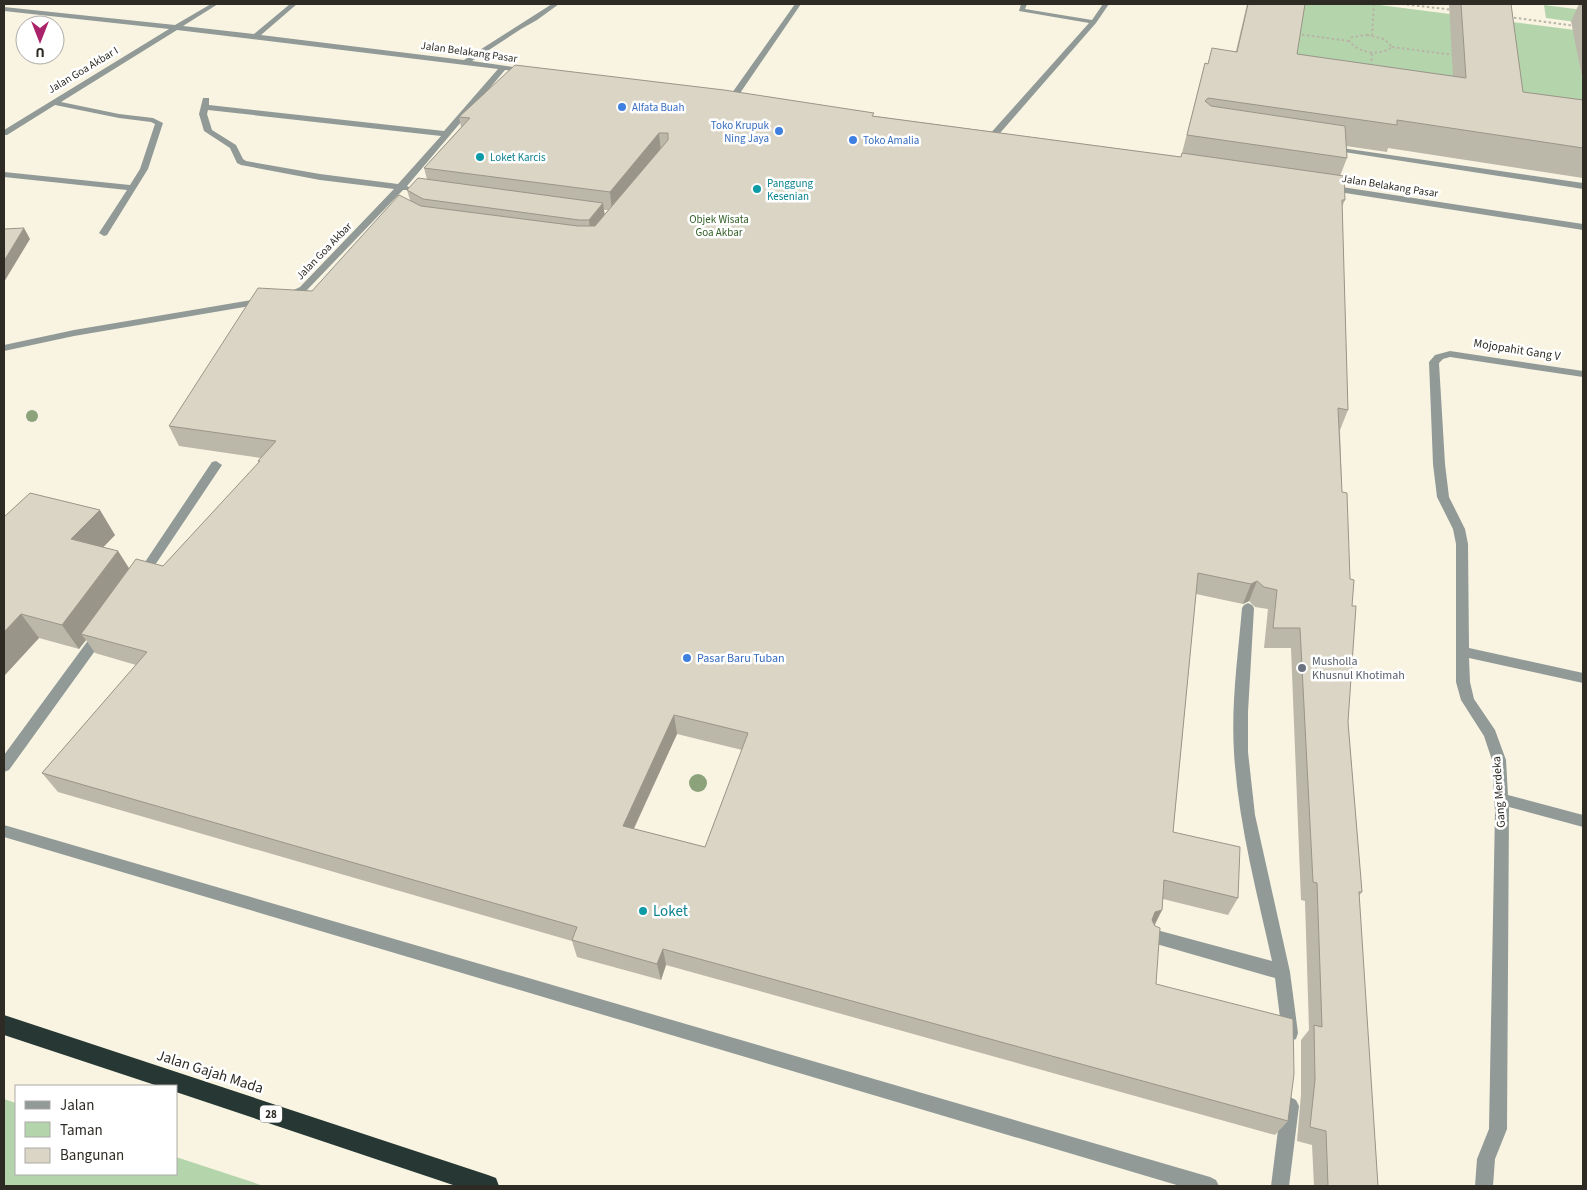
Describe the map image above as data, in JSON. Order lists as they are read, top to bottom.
{
  "streets": {
    "highway": ["Jalan Gajah Mada", "28"],
    "street": [
      "Jalan Belakang Pasar",
      "Jalan Goa Akbar I",
      "Jalan Goa Akbar",
      "Mojopahit Gang V",
      "Gang Merdeka"
    ]
  },
  "crossings": [
    ["Jalan Belakang Pasar", "Jalan Goa Akbar I"],
    ["Jalan Belakang Pasar", "Jalan Goa Akbar"],
    ["Mojopahit Gang V", "Gang Merdeka"]
  ],
  "parks": ["Objek Wisata Goa Akbar"],
  "places": [
    "Alfata Buah",
    "Toko Krupuk Ning Jaya",
    "Toko Amalia",
    "Loket Karcis",
    "Panggung Kesenian",
    "Pasar Baru Tuban",
    "Musholla Khusnul Khotimah",
    "Loket"
  ],
  "legend": ["Jalan", "Taman", "Bangunan"],
  "north": "bottom"
}
